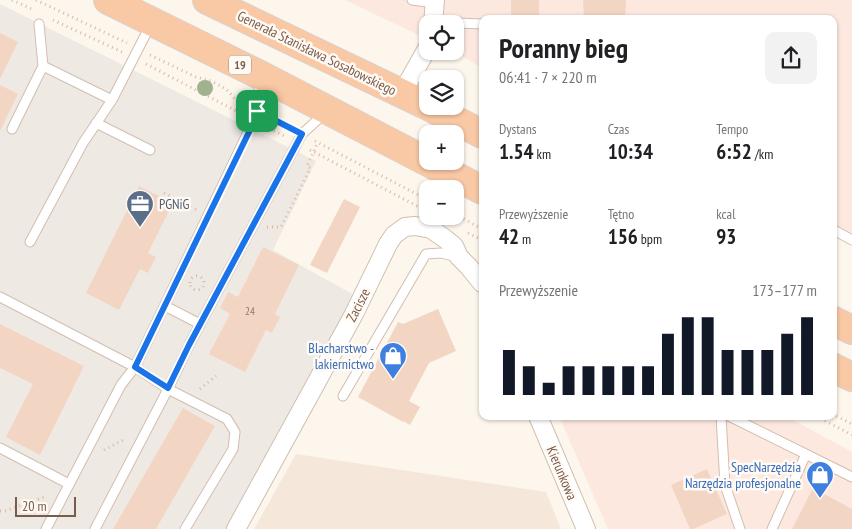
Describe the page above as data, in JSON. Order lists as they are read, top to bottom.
{
  "streets": {
    "highway": ["Generała Stanisława Sosabowskiego", "19"],
    "street": ["Zacisze", "Kierunkowa"]
  },
  "places": {
    "office": ["PGNiG"],
    "shop": ["Blacharstwo - lakiernictwo", "SpecNarzędzia Narzędzia profesjonalne"]
  },
  "house_numbers": ["24"],
  "scale_bar": "20 m",
  "page": {
    "map_buttons": ["+", "−"],
    "heading": ["Poranny bieg", "06:41 · 7 × 220 m"],
    "stats": [
      ["Dystans", "1.54 km"],
      ["Czas", "10:34"],
      ["Tempo", "6:52 /km"],
      ["Przewyższenie", "42 m"],
      ["Tętno", "156 bpm"],
      ["kcal", "93"]
    ],
    "chart": ["Przewyższenie", "173–177 m"],
    "scale": "20 m"
  }
}
